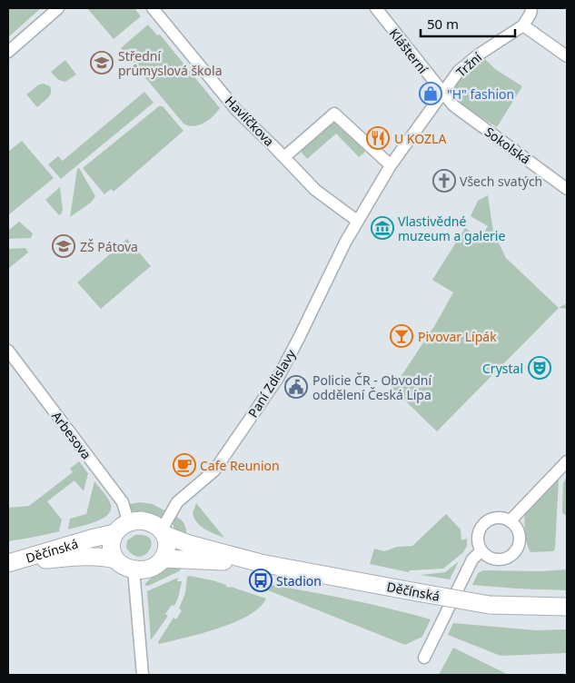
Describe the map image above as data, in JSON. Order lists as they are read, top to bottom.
{
  "streets": {
    "main road": ["Děčínská"],
    "street": [
      "Klášterní",
      "Tržní",
      "Havlíčkova",
      "Sokolská",
      "Paní Zdislavy",
      "Arbesova"
    ]
  },
  "crossings": [
    ["Klášterní", "Tržní"],
    ["Klášterní", "Sokolská"],
    ["Tržní", "Paní Zdislavy"],
    ["Havlíčkova", "Paní Zdislavy"],
    ["Paní Zdislavy", "Arbesova"],
    ["Paní Zdislavy", "Děčínská"],
    ["Arbesova", "Děčínská"]
  ],
  "places": {
    "school or university": ["Střední průmyslová škola", "ZŠ Pátova"],
    "shop": ["\"H\" fashion"],
    "restaurant": ["U KOZLA"],
    "church": ["Všech svatých"],
    "museum": ["Vlastivědné muzeum a galerie"],
    "bar": ["Pivovar Lípák"],
    "theatre": ["Crystal"],
    "public building": ["Policie ČR - Obvodní oddělení Česká Lípa"],
    "cafe": ["Cafe Reunion"],
    "bus stop": ["Stadion"]
  },
  "scale_bar": "50 m"
}
